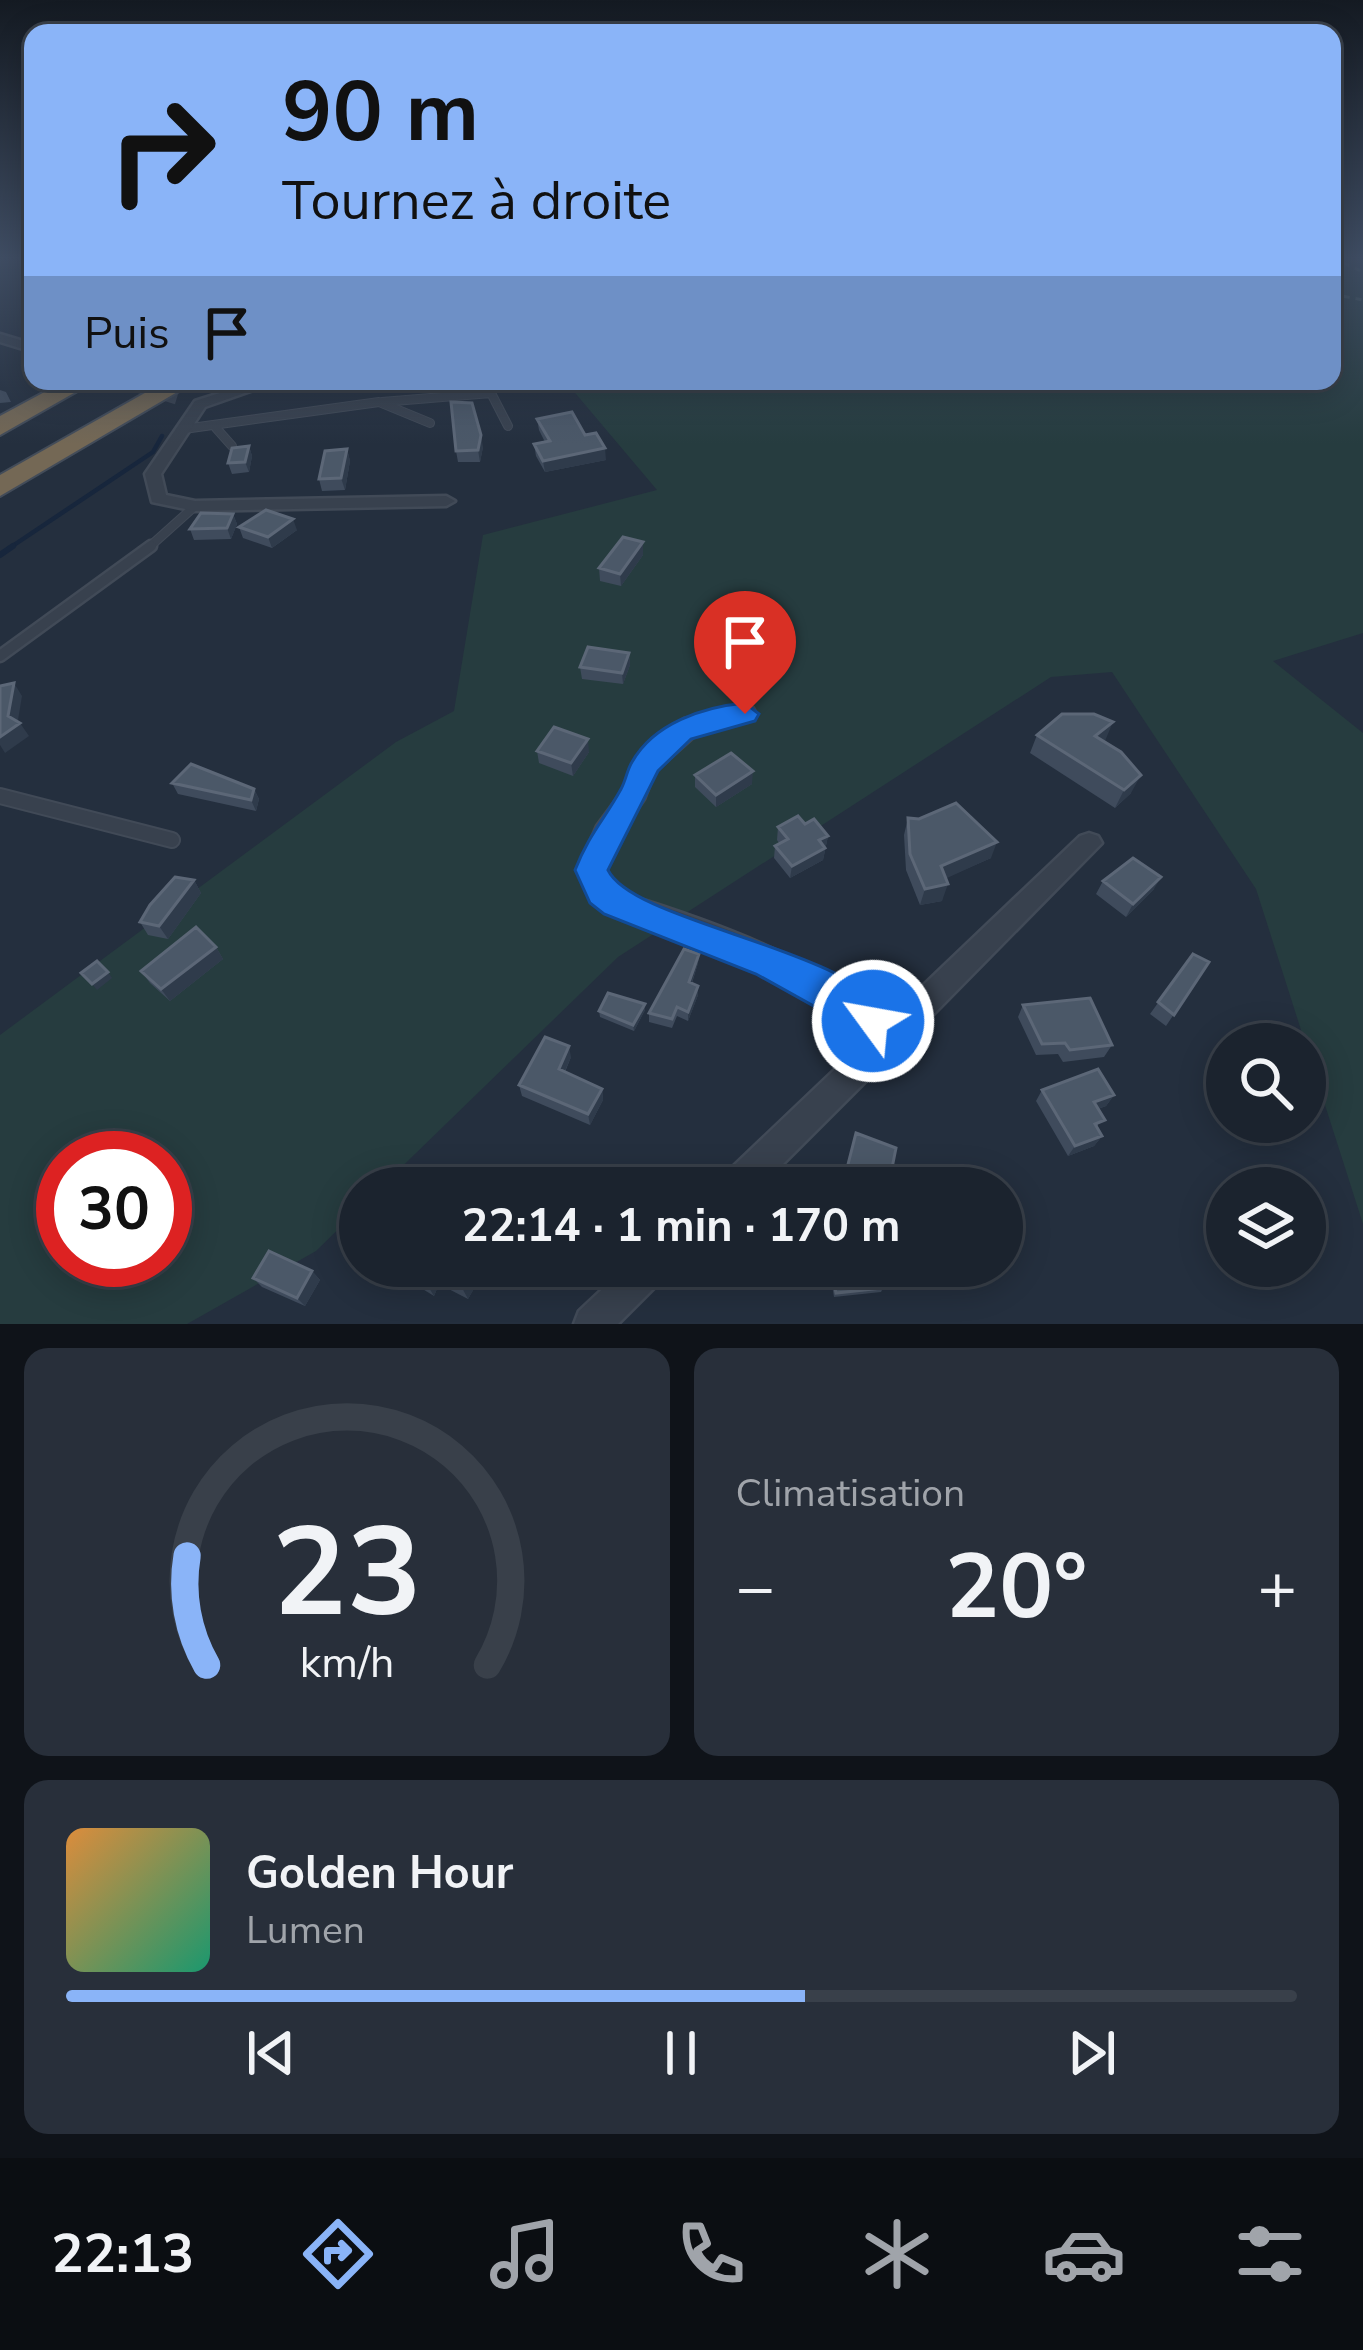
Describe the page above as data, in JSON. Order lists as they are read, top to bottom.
{
  "page": {
    "turn": ["90 m", "Tournez à droite"],
    "then": "Puis",
    "limit": "30",
    "trip": "22:14 · 1 min · 170 m",
    "tile": "Climatisation",
    "heat": ["−", "20°", "+"],
    "song": ["Golden Hour", "Lumen"],
    "tabs": "22:13",
    "gauge": ["23", "km/h"]
  }
}
